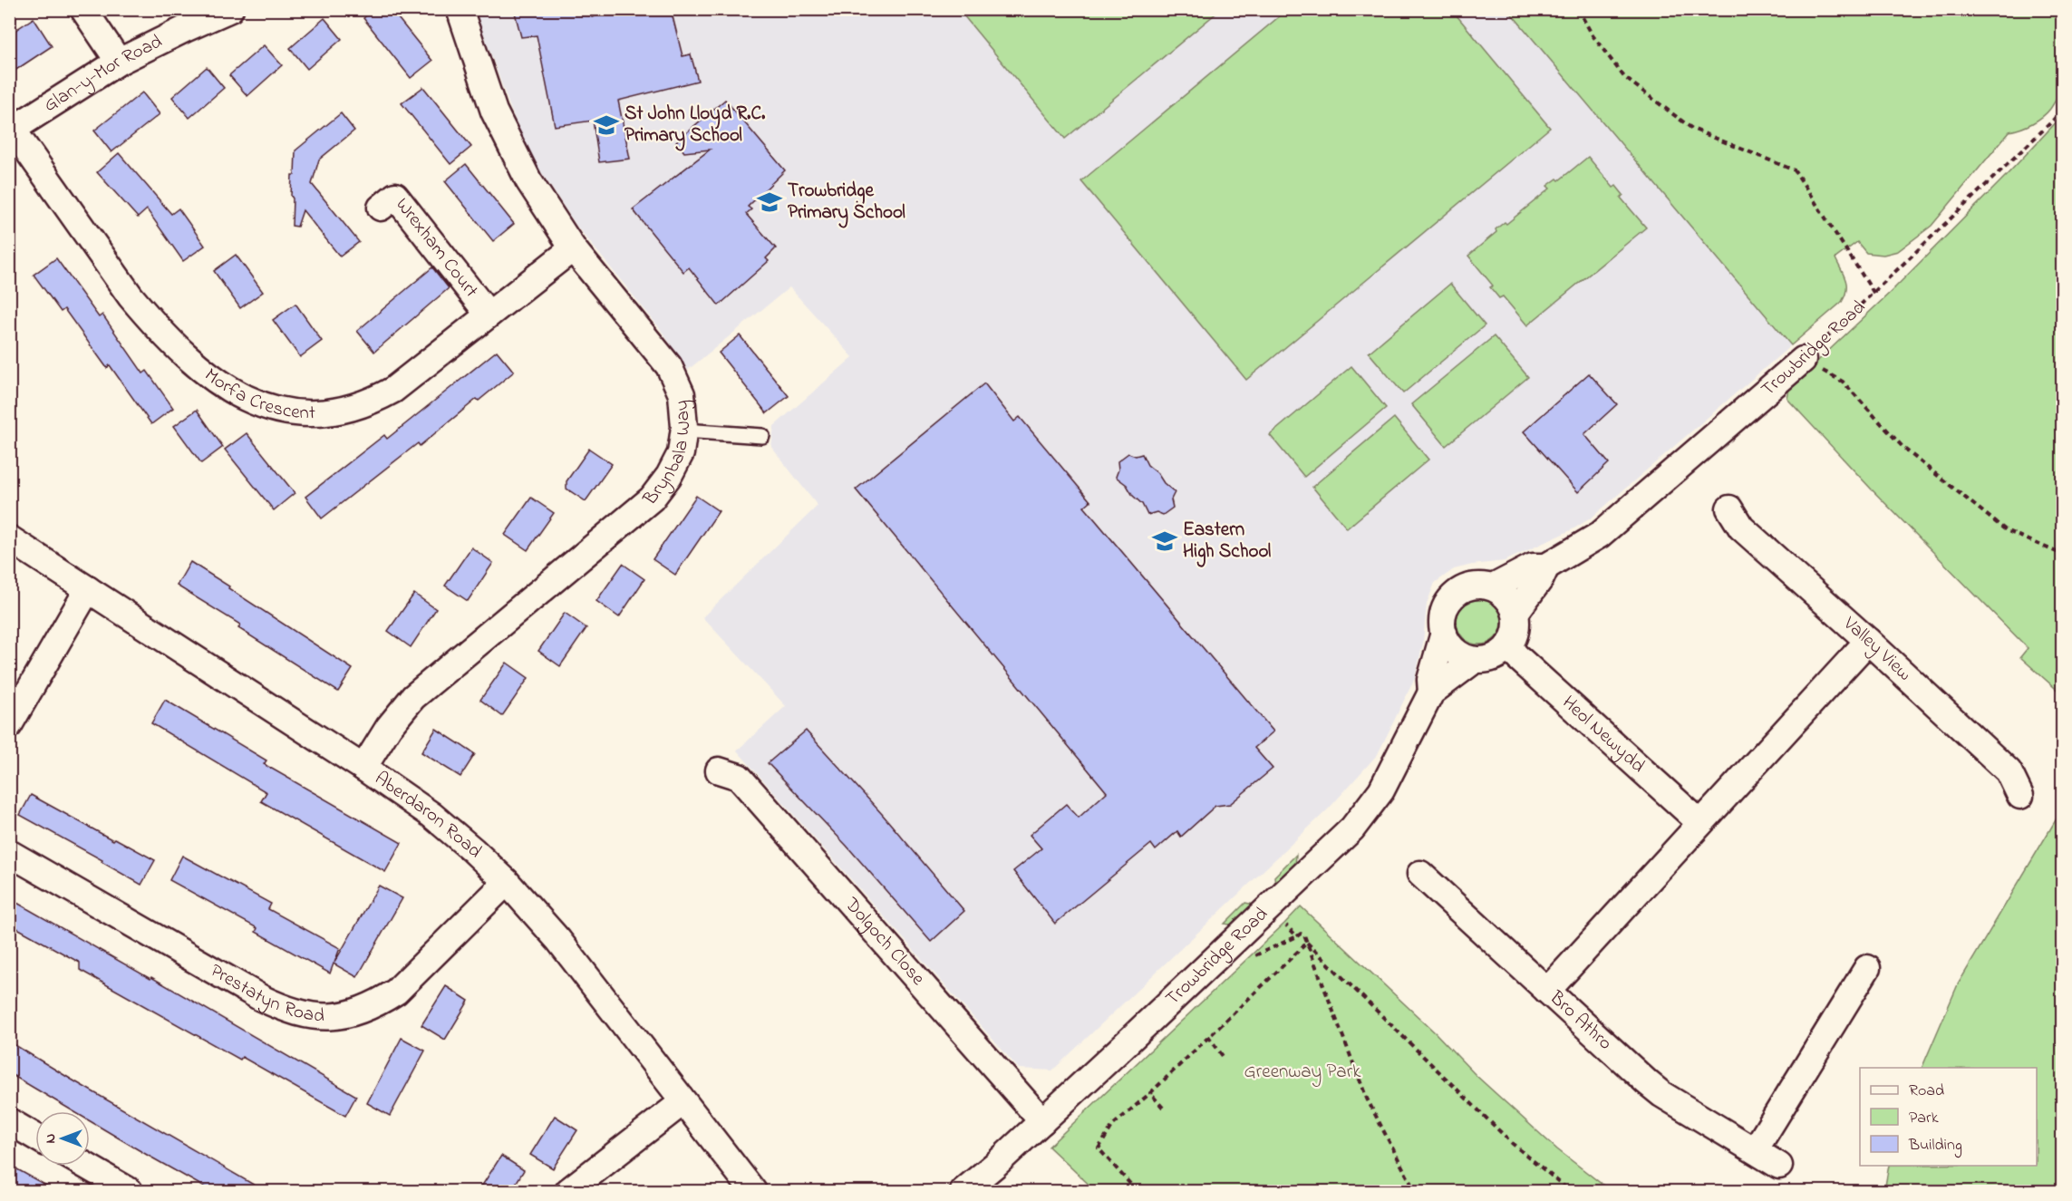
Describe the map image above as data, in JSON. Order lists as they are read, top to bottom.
{
  "streets": {
    "street": [
      "Glan-y-Mor Road",
      "Wrexham Court",
      "Trowbridge Road",
      "Morfa Crescent",
      "Brynbala Way",
      "Valley View",
      "Heol Newydd",
      "Aberdaron Road",
      "Dolgoch Close",
      "Prestatyn Road",
      "Bro Athro"
    ]
  },
  "crossings": [
    ["Glan-y-Mor Road", "Morfa Crescent"],
    ["Wrexham Court", "Morfa Crescent"],
    ["Trowbridge Road", "Heol Newydd"],
    ["Trowbridge Road", "Dolgoch Close"],
    ["Morfa Crescent", "Brynbala Way"],
    ["Brynbala Way", "Aberdaron Road"],
    ["Aberdaron Road", "Prestatyn Road"]
  ],
  "parks": ["Greenway Park"],
  "places": {
    "school or university": ["St John Lloyd R.C. Primary School", "Trowbridge Primary School", "Eastern High School"]
  },
  "legend": ["Road", "Park", "Building"],
  "north": "left"
}
